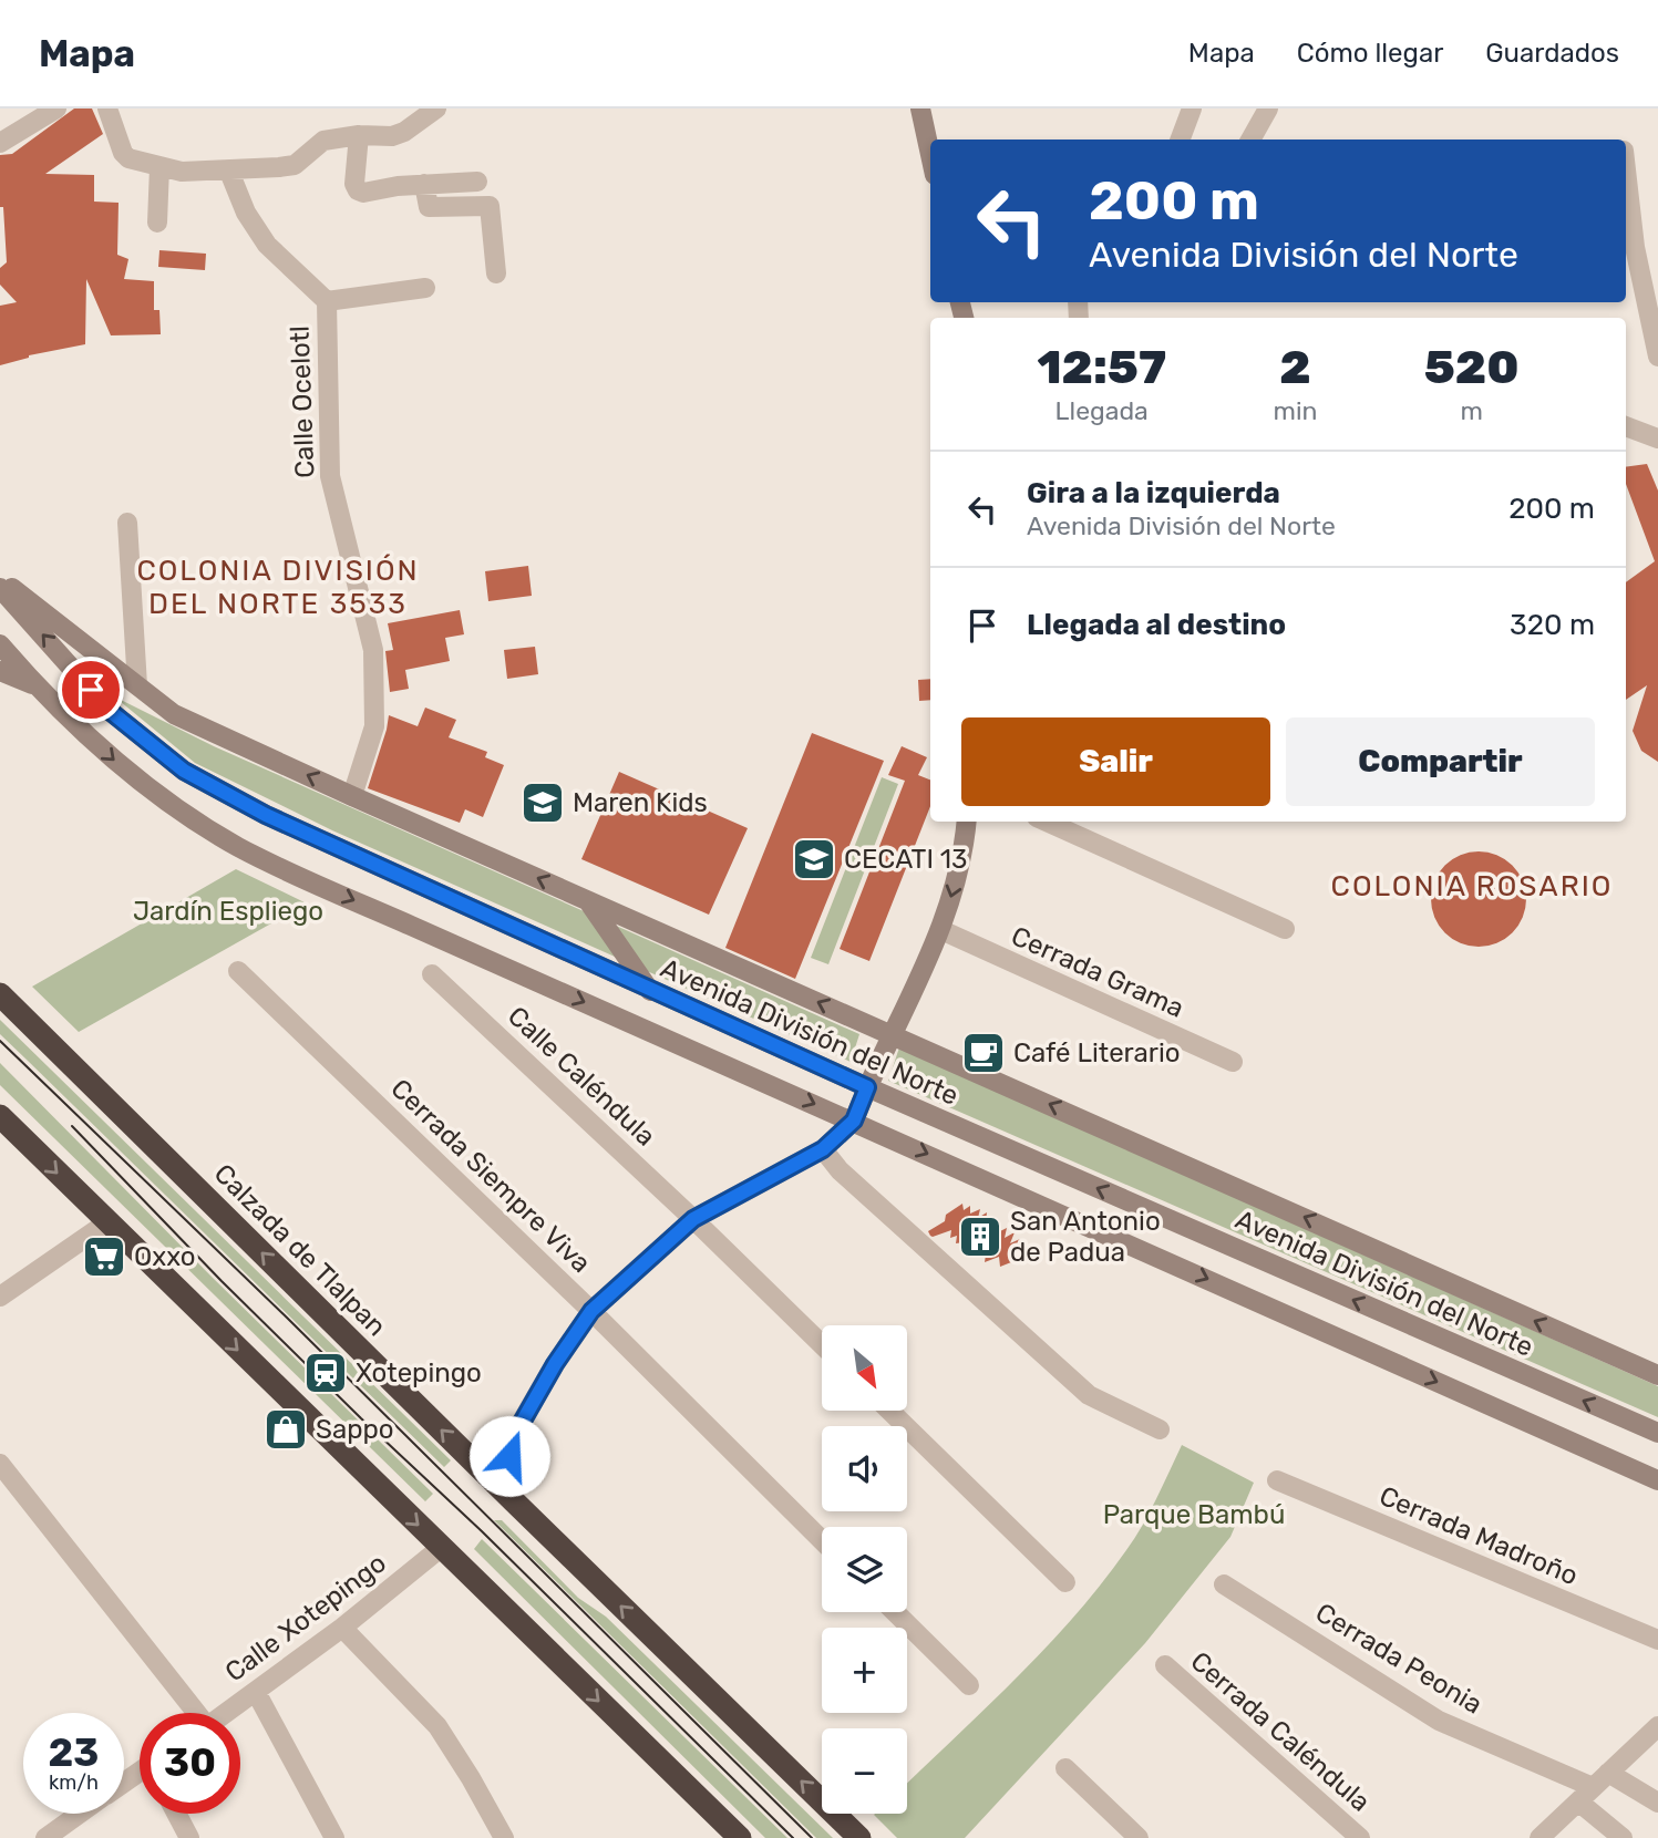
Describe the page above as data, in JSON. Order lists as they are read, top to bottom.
{
  "streets": {
    "highway": ["Calzada de Tlalpan"],
    "main road": ["Avenida División del Norte"],
    "street": [
      "Calle Ocelotl",
      "Cerrada Grama",
      "Calle Caléndula",
      "Cerrada Siempre Viva",
      "Cerrada Madroño",
      "Calle Xotepingo",
      "Cerrada Peonia",
      "Cerrada Caléndula"
    ]
  },
  "crossings": [
    ["Calle Ocelotl", "Avenida División del Norte"]
  ],
  "districts": ["COLONIA DIVISIÓN DEL NORTE 3533", "COLONIA ROSARIO"],
  "parks": ["Jardín Espliego", "Parque Bambú"],
  "places": {
    "school or university": ["Maren Kids", "CECATI 13"],
    "cafe": ["Café Literario"],
    "building": ["San Antonio de Padua"],
    "supermarket": ["Oxxo"],
    "station": ["Xotepingo"],
    "shop": ["Sappo"]
  },
  "north": "bottom right",
  "page": {
    "header": "Mapa",
    "nav": ["Mapa", "Cómo llegar", "Guardados"],
    "turn": ["200 m", "Avenida División del Norte"],
    "eta": [
      "12:57",
      "Llegada",
      "2",
      "min",
      "520",
      "m"
    ],
    "list": [
      {
        "name": "Gira a la izquierda",
        "note": "Avenida División del Norte",
        "value": "200 m"
      },
      {
        "name": "Llegada al destino",
        "value": "320 m"
      }
    ],
    "buttons": ["Salir", "Compartir"],
    "map_buttons": ["+", "−"],
    "speed": "23 km/h",
    "limit": "30"
  }
}
